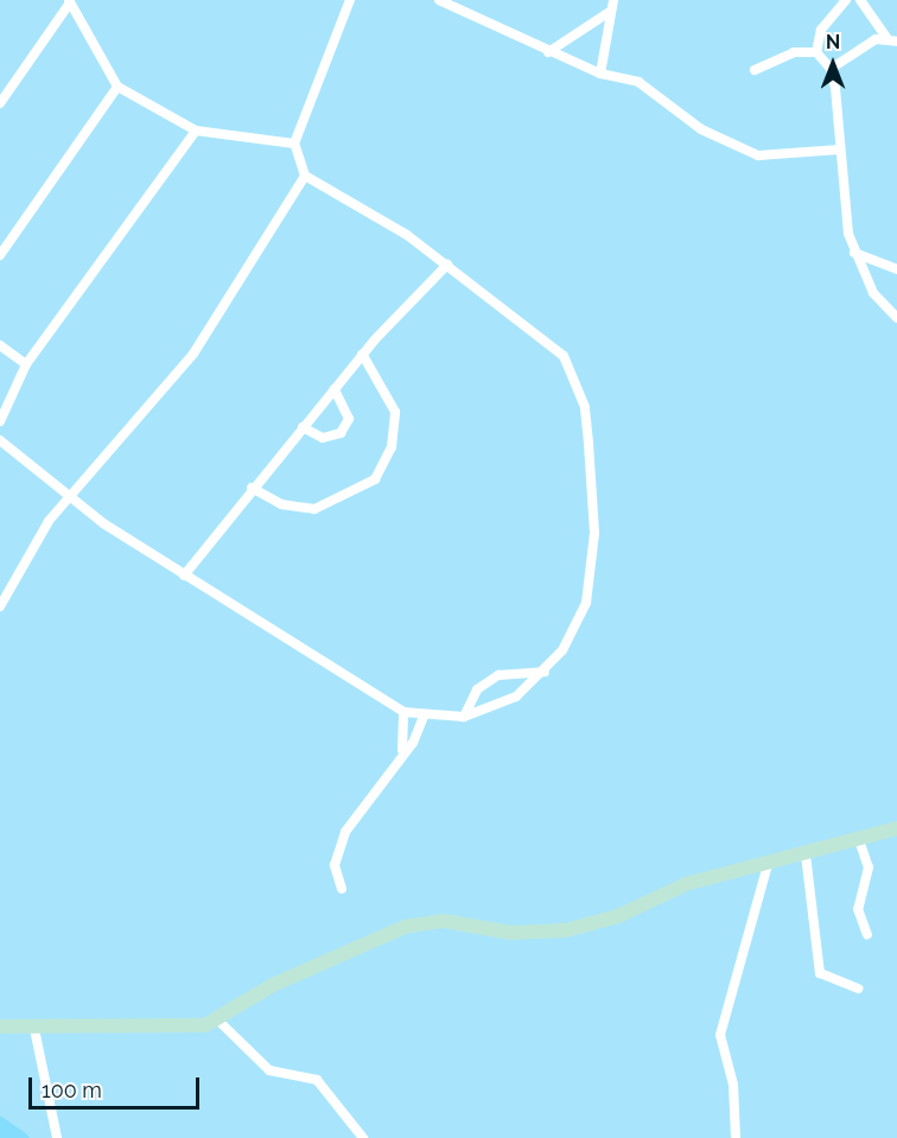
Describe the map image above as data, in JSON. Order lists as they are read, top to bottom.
{
  "scale_bar": "100 m",
  "north": "top"
}
